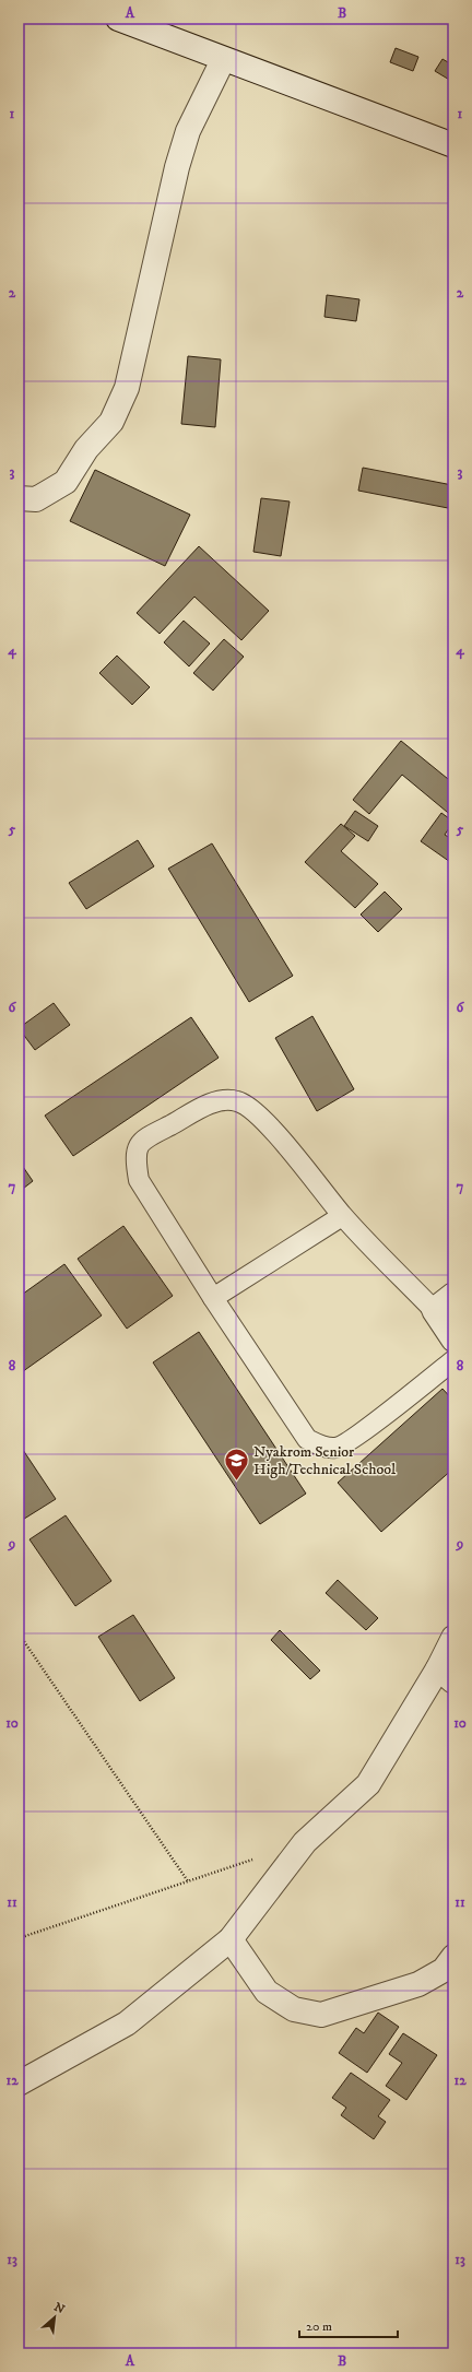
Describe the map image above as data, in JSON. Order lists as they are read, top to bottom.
{
  "places": {
    "school or university": ["Nyakrom Senior High/Technical School"]
  },
  "scale_bar": "20 m",
  "north": "top right",
  "grid": {
    "columns": ["A", "B"],
    "rows": [
      "1",
      "2",
      "3",
      "4",
      "5",
      "6",
      "7",
      "8",
      "9",
      "10",
      "11",
      "12",
      "13"
    ]
  }
}
